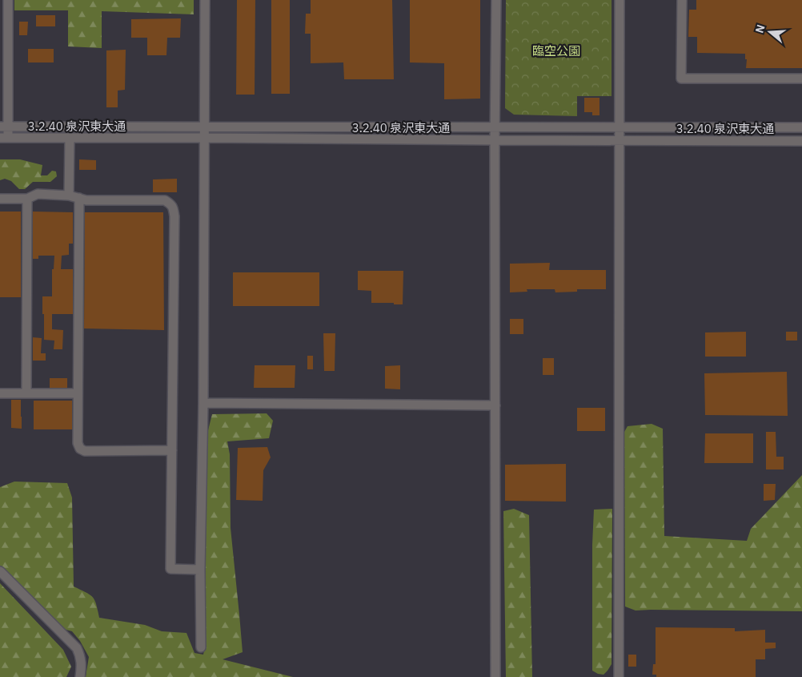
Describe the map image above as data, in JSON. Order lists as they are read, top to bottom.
{
  "streets": {
    "street": ["3.2.40 泉沢東大通"]
  },
  "parks": ["臨空公園"],
  "north": "left"
}
